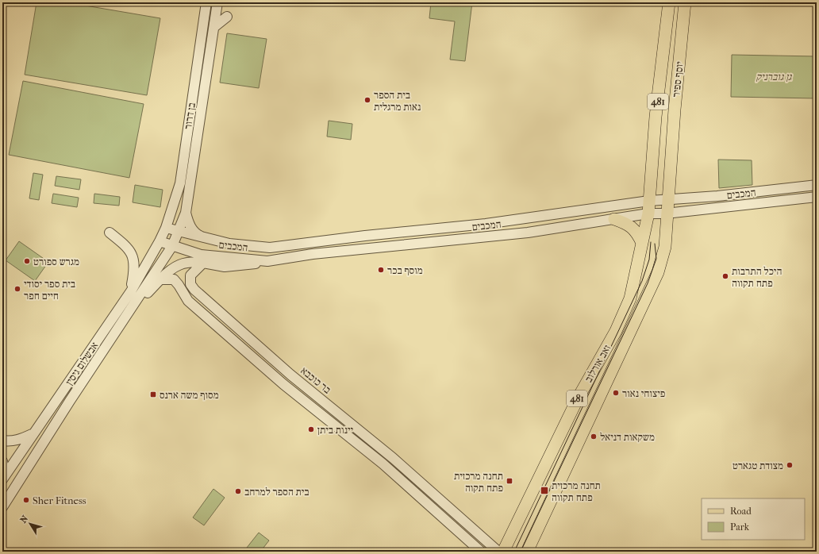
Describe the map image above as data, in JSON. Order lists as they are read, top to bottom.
{
  "streets": {
    "main road": ["יוסף ספיר", "481", "זאב אורלוב"],
    "street": [
      "בן דרור",
      "המכבים",
      "אבשלום גיסין",
      "בר כוכבא"
    ]
  },
  "crossings": [
    ["יוסף ספיר", "המכבים"],
    ["יוסף ספיר", "זאב אורלוב"],
    ["בן דרור", "המכבים"],
    ["בן דרור", "אבשלום גיסין"],
    ["המכבים", "אבשלום גיסין"],
    ["המכבים", "זאב אורלוב"]
  ],
  "parks": ["גן גוברניק"],
  "places": {
    "other": [
      "בית הספר נאות מרגלית",
      "מגרש ספורט",
      "מוסף בכר",
      "היכל התרבות פתח תקווה",
      "בית ספר יסודי חיים חפר",
      "פיצוחי נאור",
      "יינות ביתן",
      "משקאות דניאל",
      "מצודת טגארט",
      "בית הספר למרחב",
      "Sher Fitness"
    ],
    "transit": ["מסוף משה ארנס", "תחנה מרכזית פתח תקוה", "תחנה מרכזית פתח תקווה"]
  },
  "legend": ["Road", "Park"],
  "north": "top left"
}
